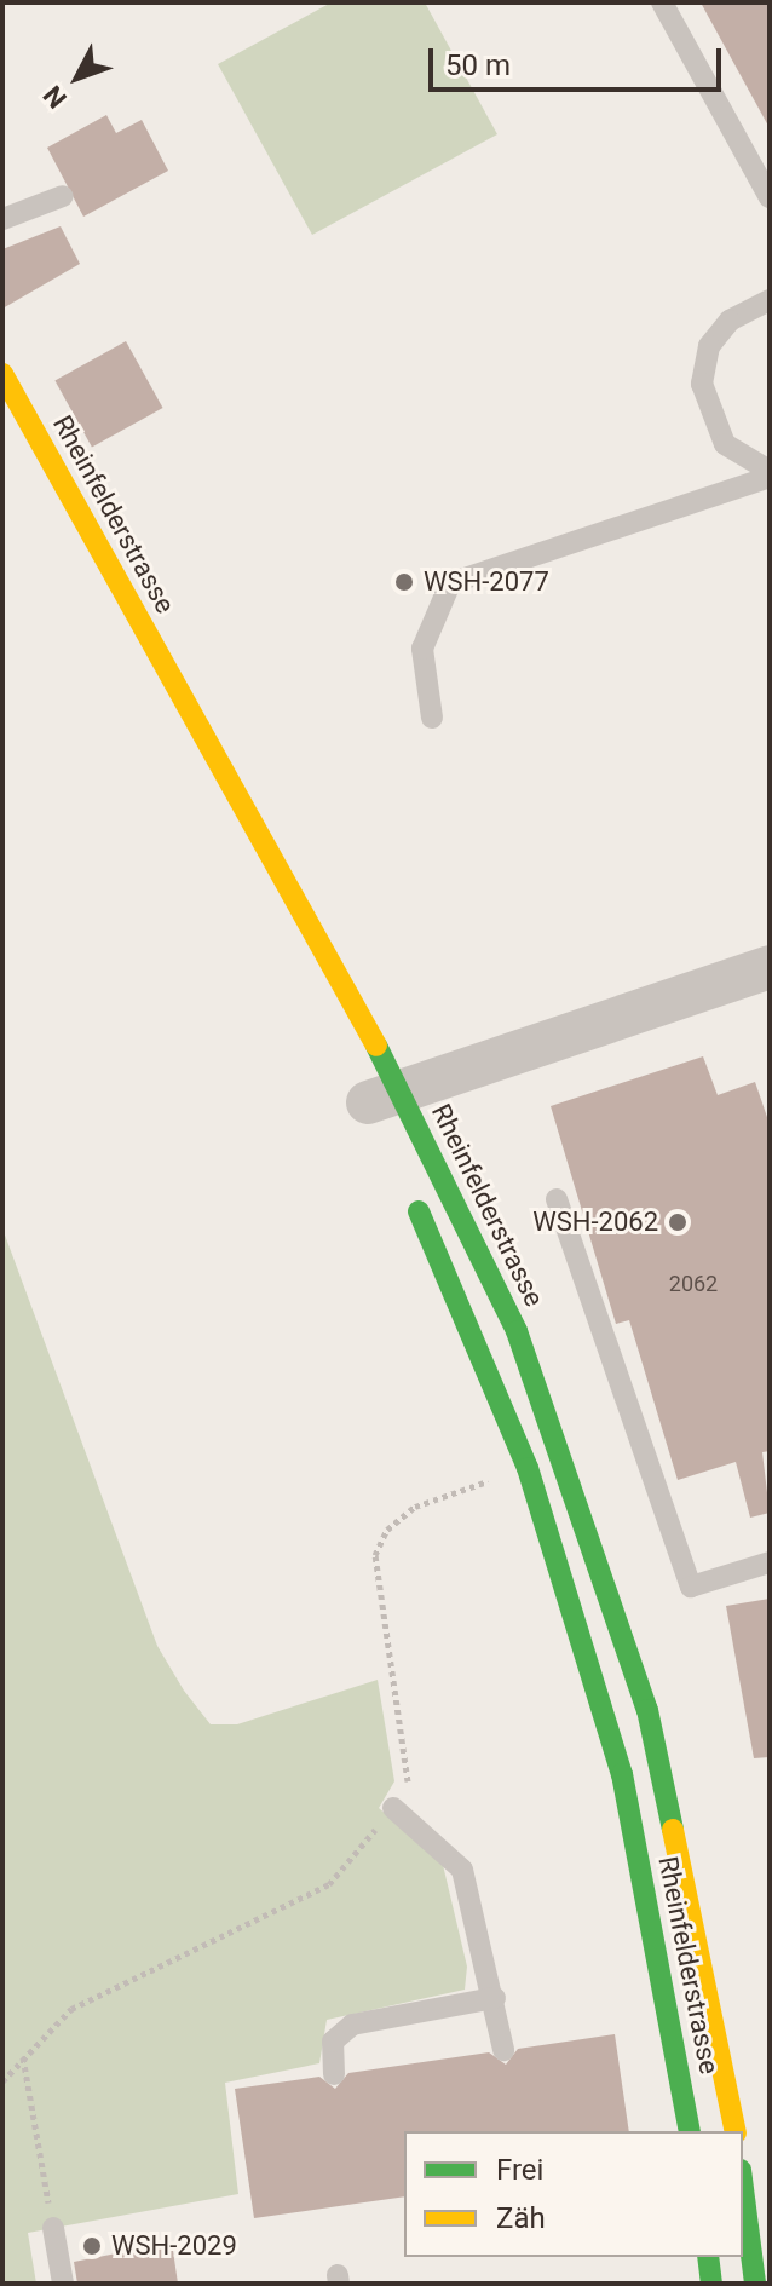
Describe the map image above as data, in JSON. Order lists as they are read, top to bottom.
{
  "streets": {
    "main road": ["Rheinfelderstrasse"]
  },
  "places": ["WSH-2077", "WSH-2062", "WSH-2029"],
  "house_numbers": ["2062"],
  "legend": ["Frei", "Zäh"],
  "scale_bar": "50 m",
  "north": "bottom left"
}
